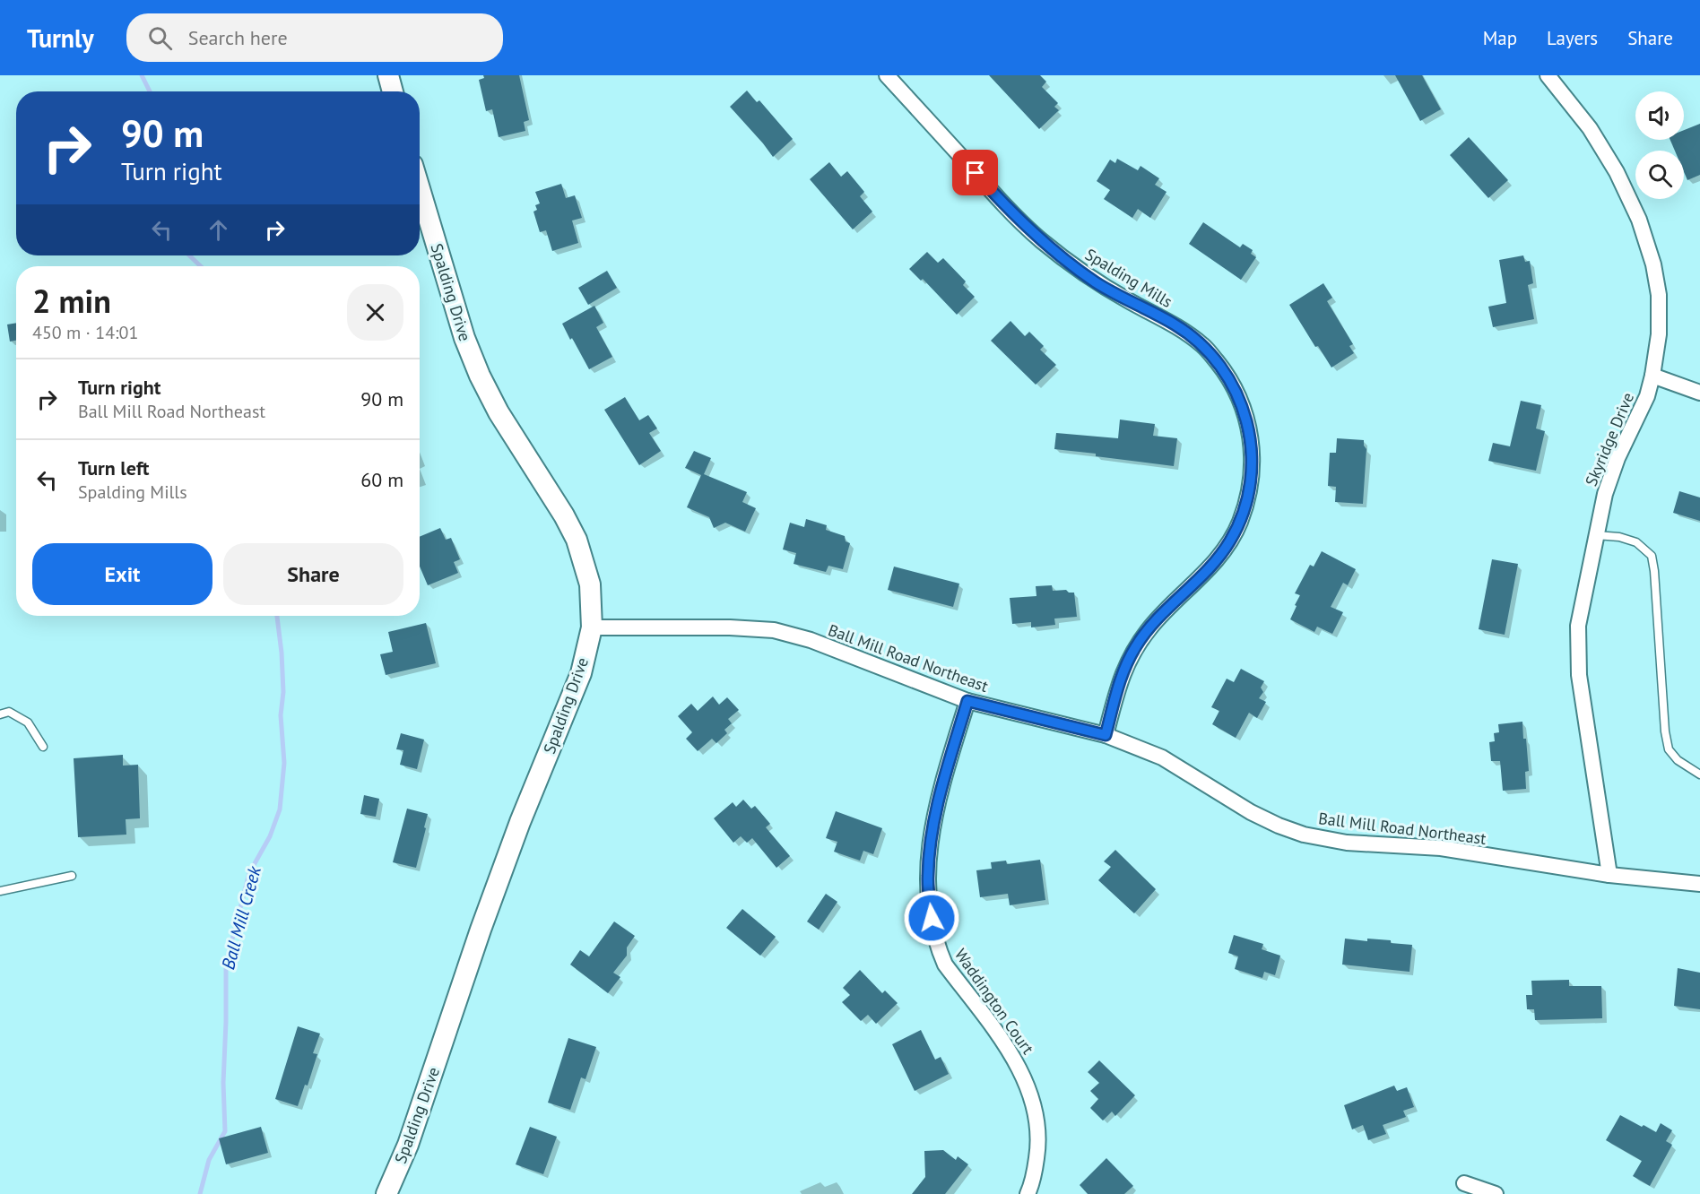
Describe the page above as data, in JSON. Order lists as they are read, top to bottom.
{
  "streets": {
    "street": [
      "Spalding Mills",
      "Spalding Drive",
      "Skyridge Drive",
      "Ball Mill Road Northeast",
      "Waddington Court"
    ]
  },
  "crossings": [
    ["Spalding Mills", "Ball Mill Road Northeast"],
    ["Spalding Drive", "Ball Mill Road Northeast"],
    ["Skyridge Drive", "Ball Mill Road Northeast"],
    ["Ball Mill Road Northeast", "Waddington Court"]
  ],
  "water": ["Ball Mill Creek"],
  "page": {
    "header": "Turnly",
    "search": "Search here",
    "nav": ["Map", "Layers", "Share"],
    "turn": ["90 m", "Turn right"],
    "heading": ["2 min", "450 m · 14:01"],
    "list": [
      {
        "name": "Turn right",
        "note": "Ball Mill Road Northeast",
        "value": "90 m"
      },
      {
        "name": "Turn left",
        "note": "Spalding Mills",
        "value": "60 m"
      }
    ],
    "buttons": ["Exit", "Share"]
  }
}
